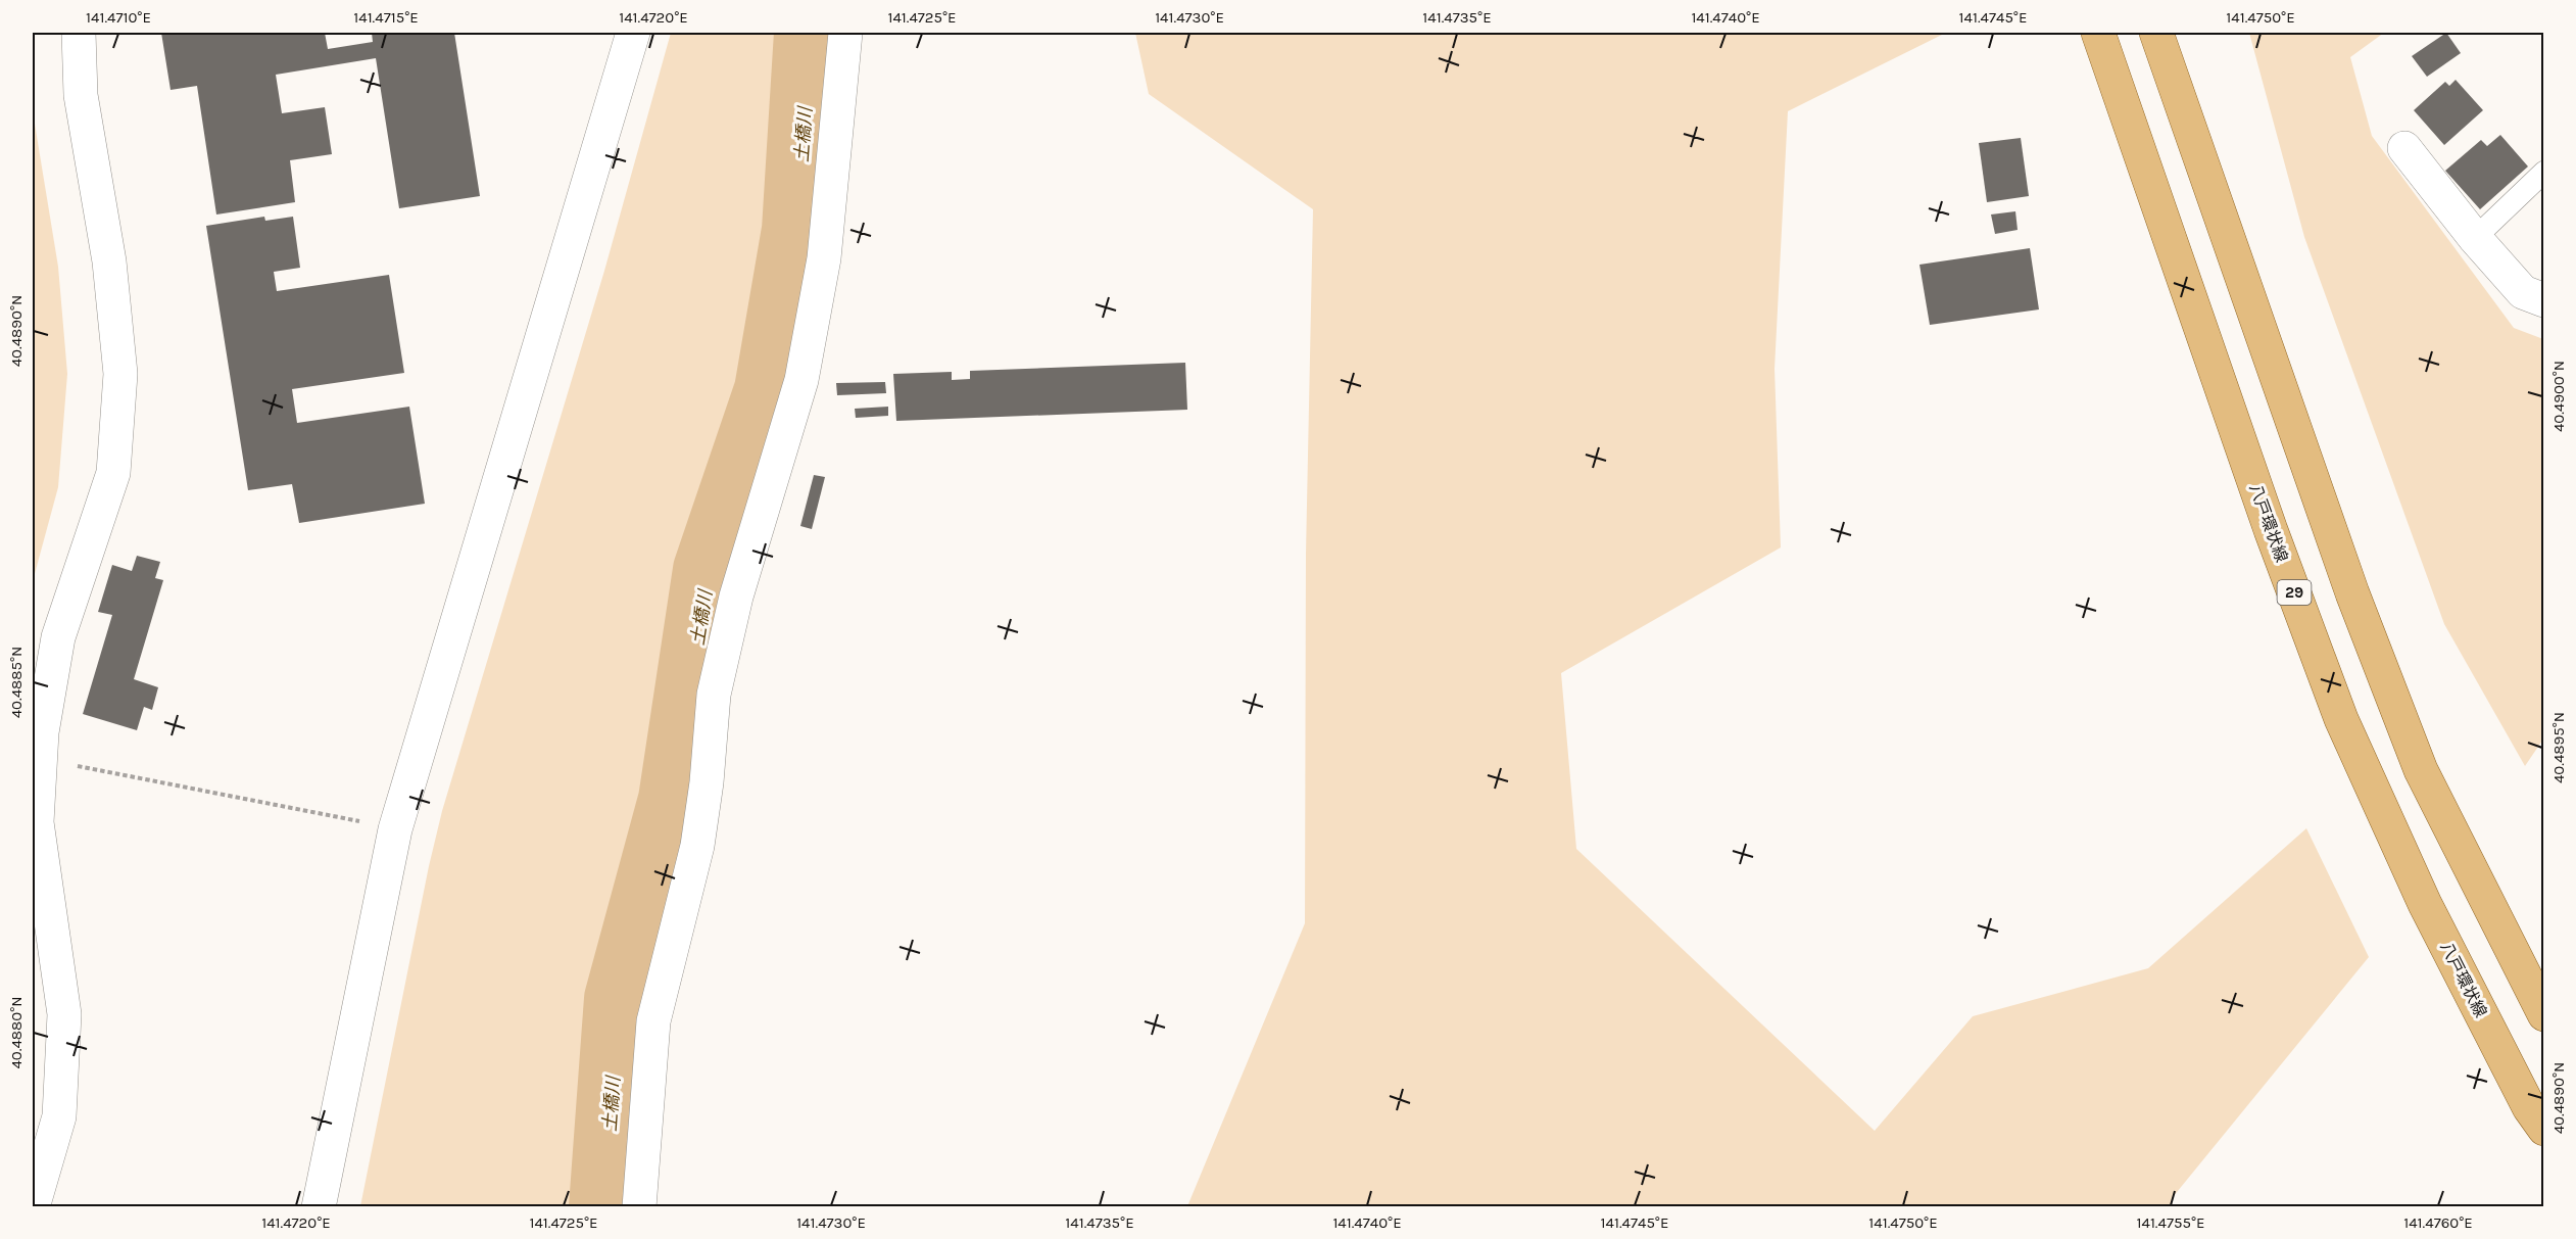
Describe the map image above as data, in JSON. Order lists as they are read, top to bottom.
{
  "streets": {
    "main road": ["八戸環状線", "29"]
  },
  "water": ["土橋川"],
  "coordinates": [
    "141.4710°E",
    "141.4715°E",
    "141.4720°E",
    "141.4725°E",
    "141.4730°E",
    "141.4735°E",
    "141.4740°E",
    "141.4745°E",
    "141.4750°E",
    "40.4890°N",
    "40.4900°N",
    "40.4885°N",
    "40.4895°N",
    "40.4880°N",
    "141.4755°E",
    "141.4760°E"
  ]
}
